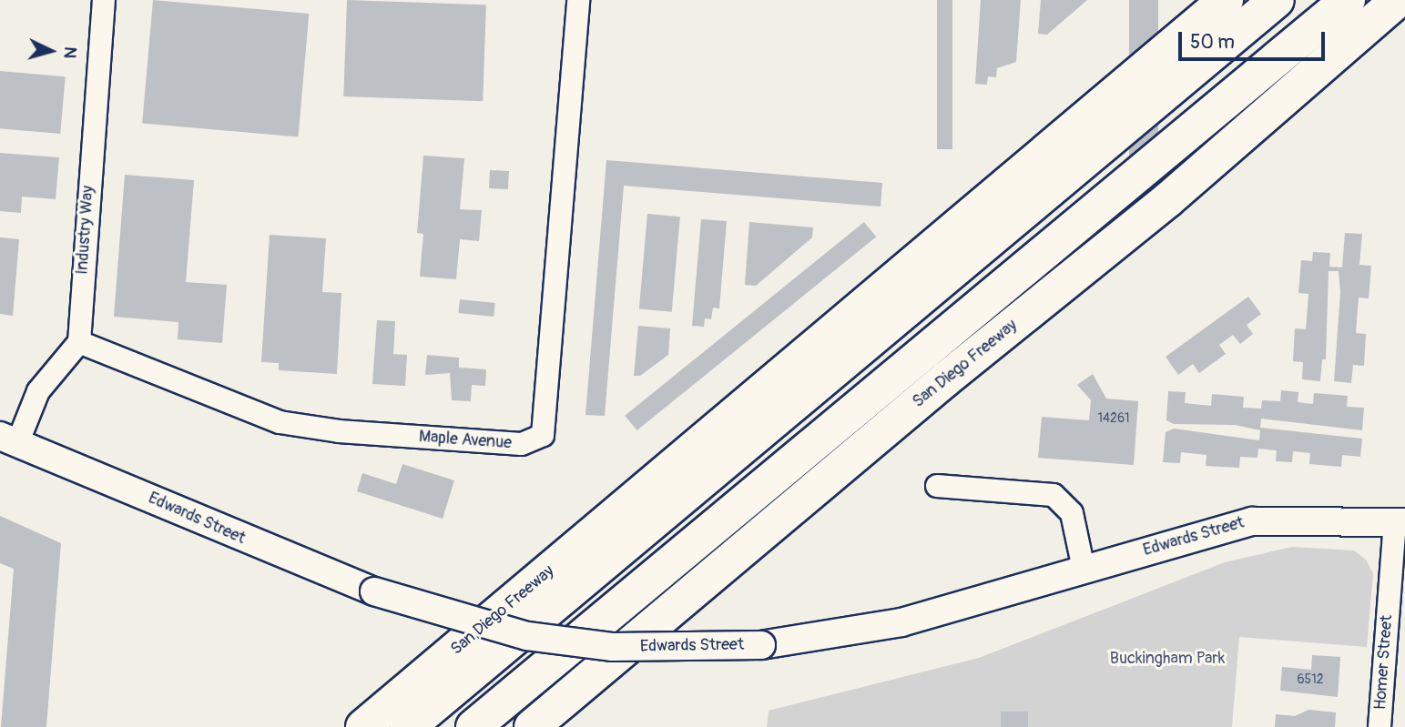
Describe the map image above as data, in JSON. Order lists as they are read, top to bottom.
{
  "streets": {
    "highway": ["San Diego Freeway"],
    "street": [
      "Industry Way",
      "Maple Avenue",
      "Edwards Street",
      "Homer Street"
    ]
  },
  "crossings": [
    ["Industry Way", "Maple Avenue"],
    ["Edwards Street", "Homer Street"]
  ],
  "parks": ["Buckingham Park"],
  "house_numbers": ["14261", "6512"],
  "scale_bar": "50 m",
  "north": "right"
}
